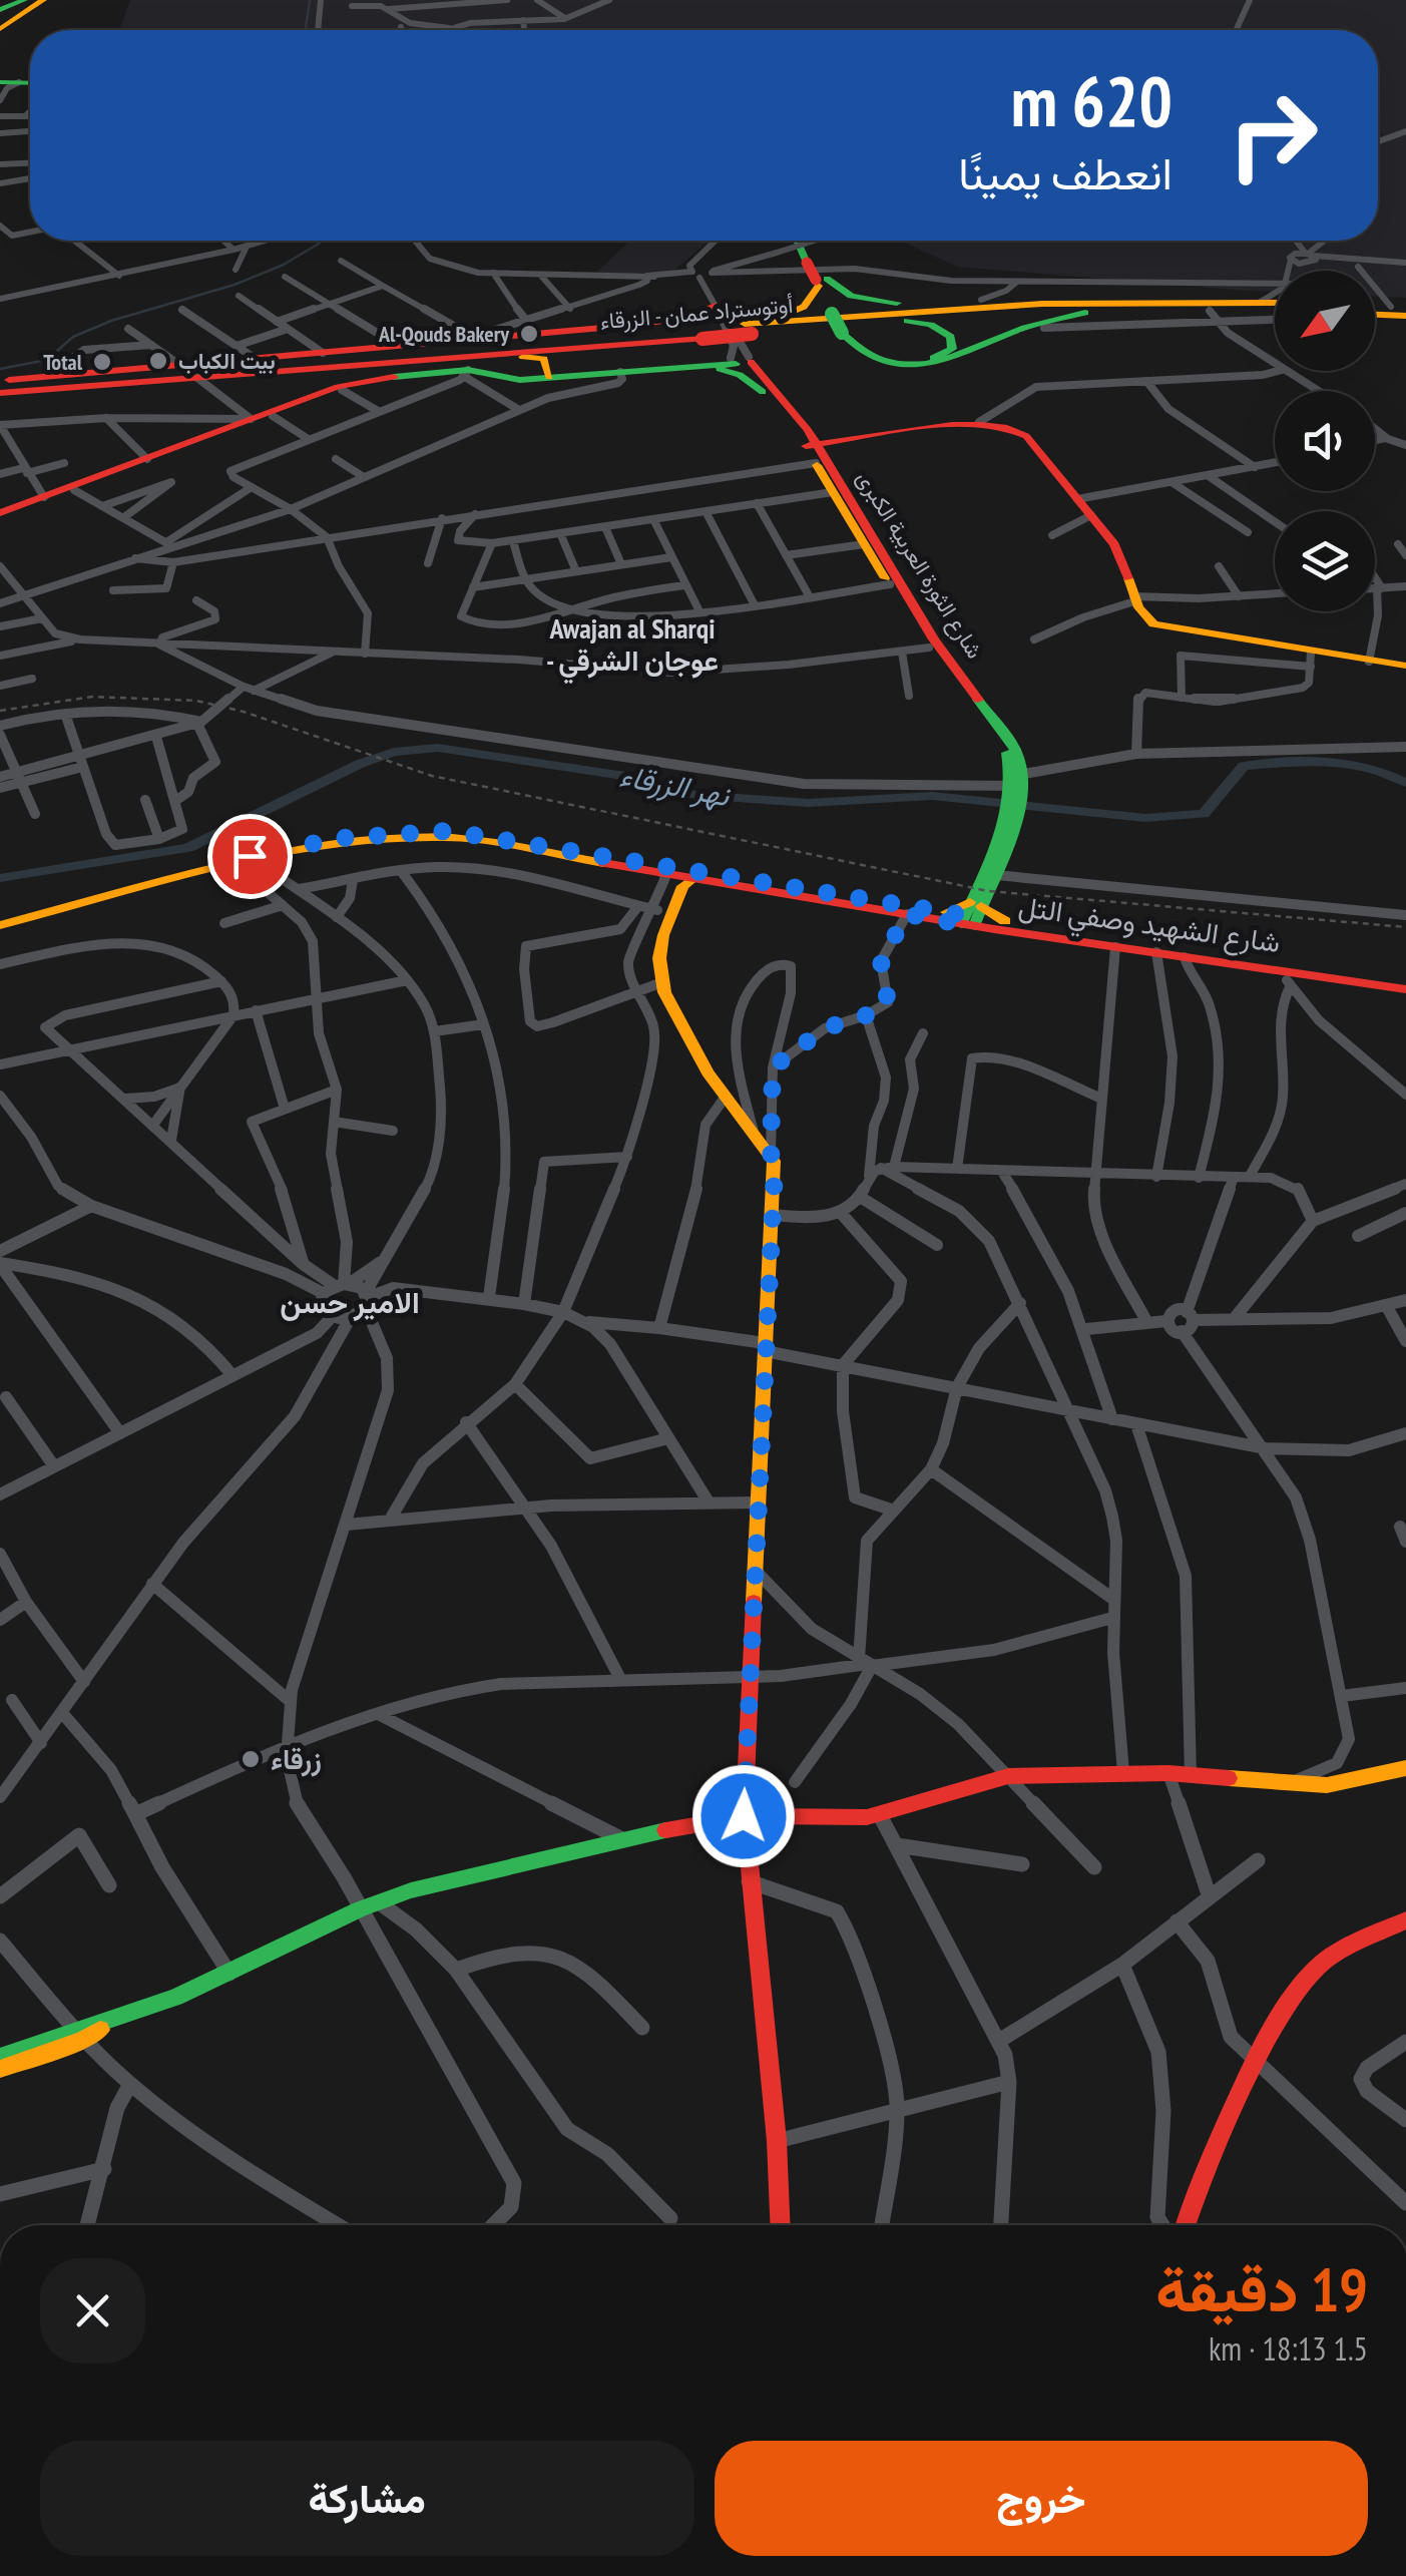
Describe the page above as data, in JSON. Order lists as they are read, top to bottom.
{
  "streets": {
    "main road": ["أوتوستراد عمان - الزرقاء", "شارع الثورة العربية الكبرى", "شارع الشهيد وصفي التل"]
  },
  "districts": ["Awajan al Sharqi - عوجان الشرقي", "الامير حسن"],
  "water": ["نهر الزرقاء"],
  "places": [
    "Al-Qouds Bakery",
    "بيت الكباب",
    "Total",
    "زرقاء"
  ],
  "north": "bottom left",
  "page": {
    "turn": ["620 m", "انعطف يمينًا"],
    "heading": ["19 دقيقة", "1.5 km · 18:13"],
    "buttons": ["خروج", "مشاركة"]
  }
}
